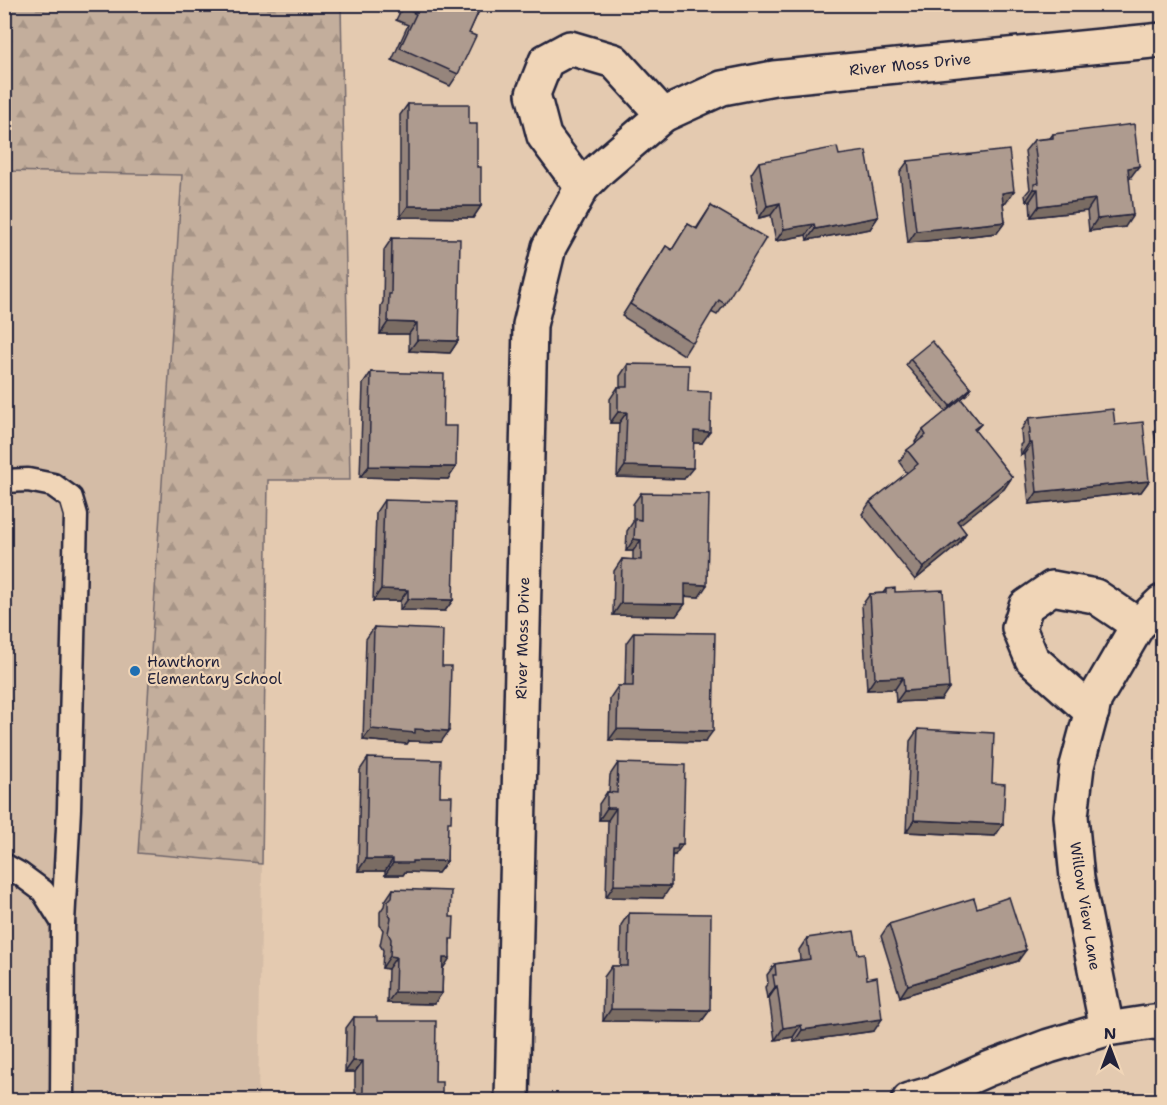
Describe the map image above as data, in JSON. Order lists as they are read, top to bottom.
{
  "streets": {
    "street": ["River Moss Drive", "Willow View Lane"]
  },
  "places": ["Hawthorn Elementary School"],
  "north": "top"
}
